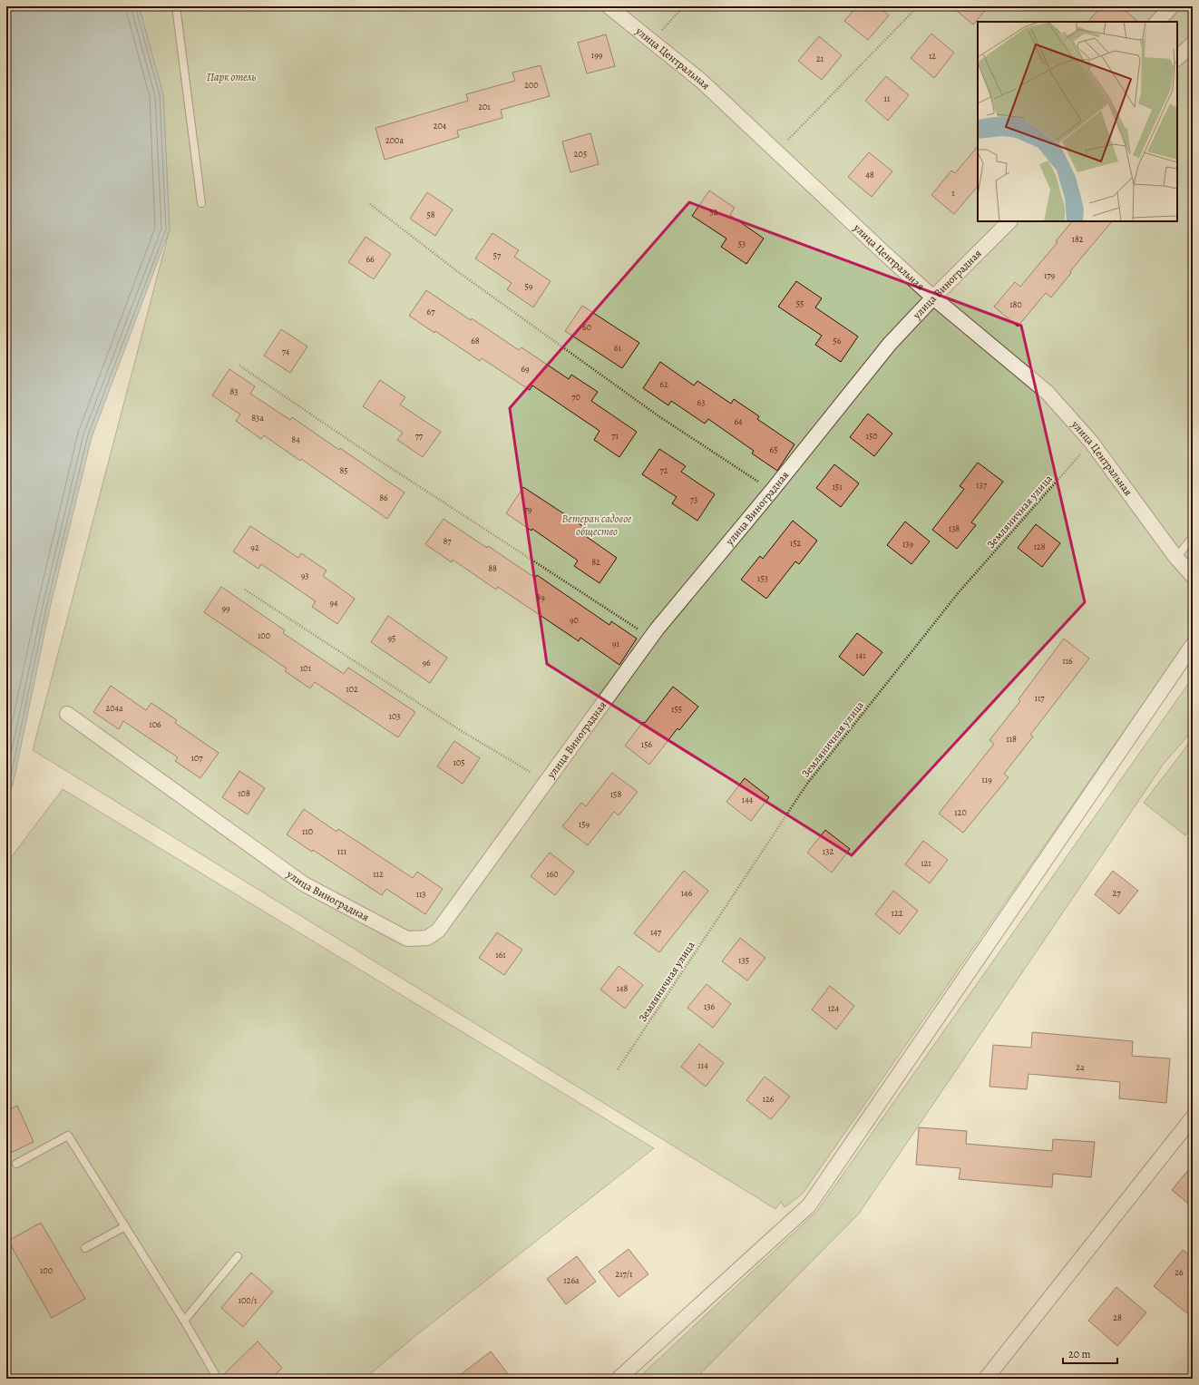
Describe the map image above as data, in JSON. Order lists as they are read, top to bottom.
{
  "streets": {
    "street": ["улица Центральная", "улица Виноградная"],
    "path": ["Земляничная улица"]
  },
  "crossings": [
    ["улица Центральная", "улица Виноградная"],
    ["улица Центральная", "Земляничная улица"]
  ],
  "parks": ["Парк отель", "Ветеран садовое общество"],
  "house_numbers": [
    "199",
    "12",
    "21",
    "200",
    "11",
    "201",
    "204",
    "200а",
    "205",
    "48",
    "1",
    "52",
    "58",
    "182",
    "53",
    "57",
    "66",
    "179",
    "59",
    "55",
    "180",
    "67",
    "60",
    "68",
    "56",
    "61",
    "74",
    "69",
    "62",
    "83",
    "70",
    "63",
    "83а",
    "64",
    "77",
    "71",
    "150",
    "84",
    "65",
    "85",
    "72",
    "137",
    "151",
    "86",
    "73",
    "79",
    "138",
    "87",
    "152",
    "139",
    "128",
    "92",
    "82",
    "88",
    "93",
    "153",
    "89",
    "94",
    "99",
    "90",
    "100",
    "95",
    "91",
    "141",
    "116",
    "96",
    "101",
    "102",
    "117",
    "204а",
    "155",
    "103",
    "106",
    "118",
    "156",
    "107",
    "105",
    "119",
    "108",
    "158",
    "144",
    "120",
    "159",
    "110",
    "111",
    "132",
    "121",
    "112",
    "160",
    "146",
    "27",
    "113",
    "122",
    "147",
    "161",
    "135",
    "148",
    "136",
    "124",
    "114",
    "2а",
    "126",
    "100",
    "26",
    "217/1",
    "126а",
    "100/1",
    "28"
  ],
  "scale_bar": "20 m"
}
